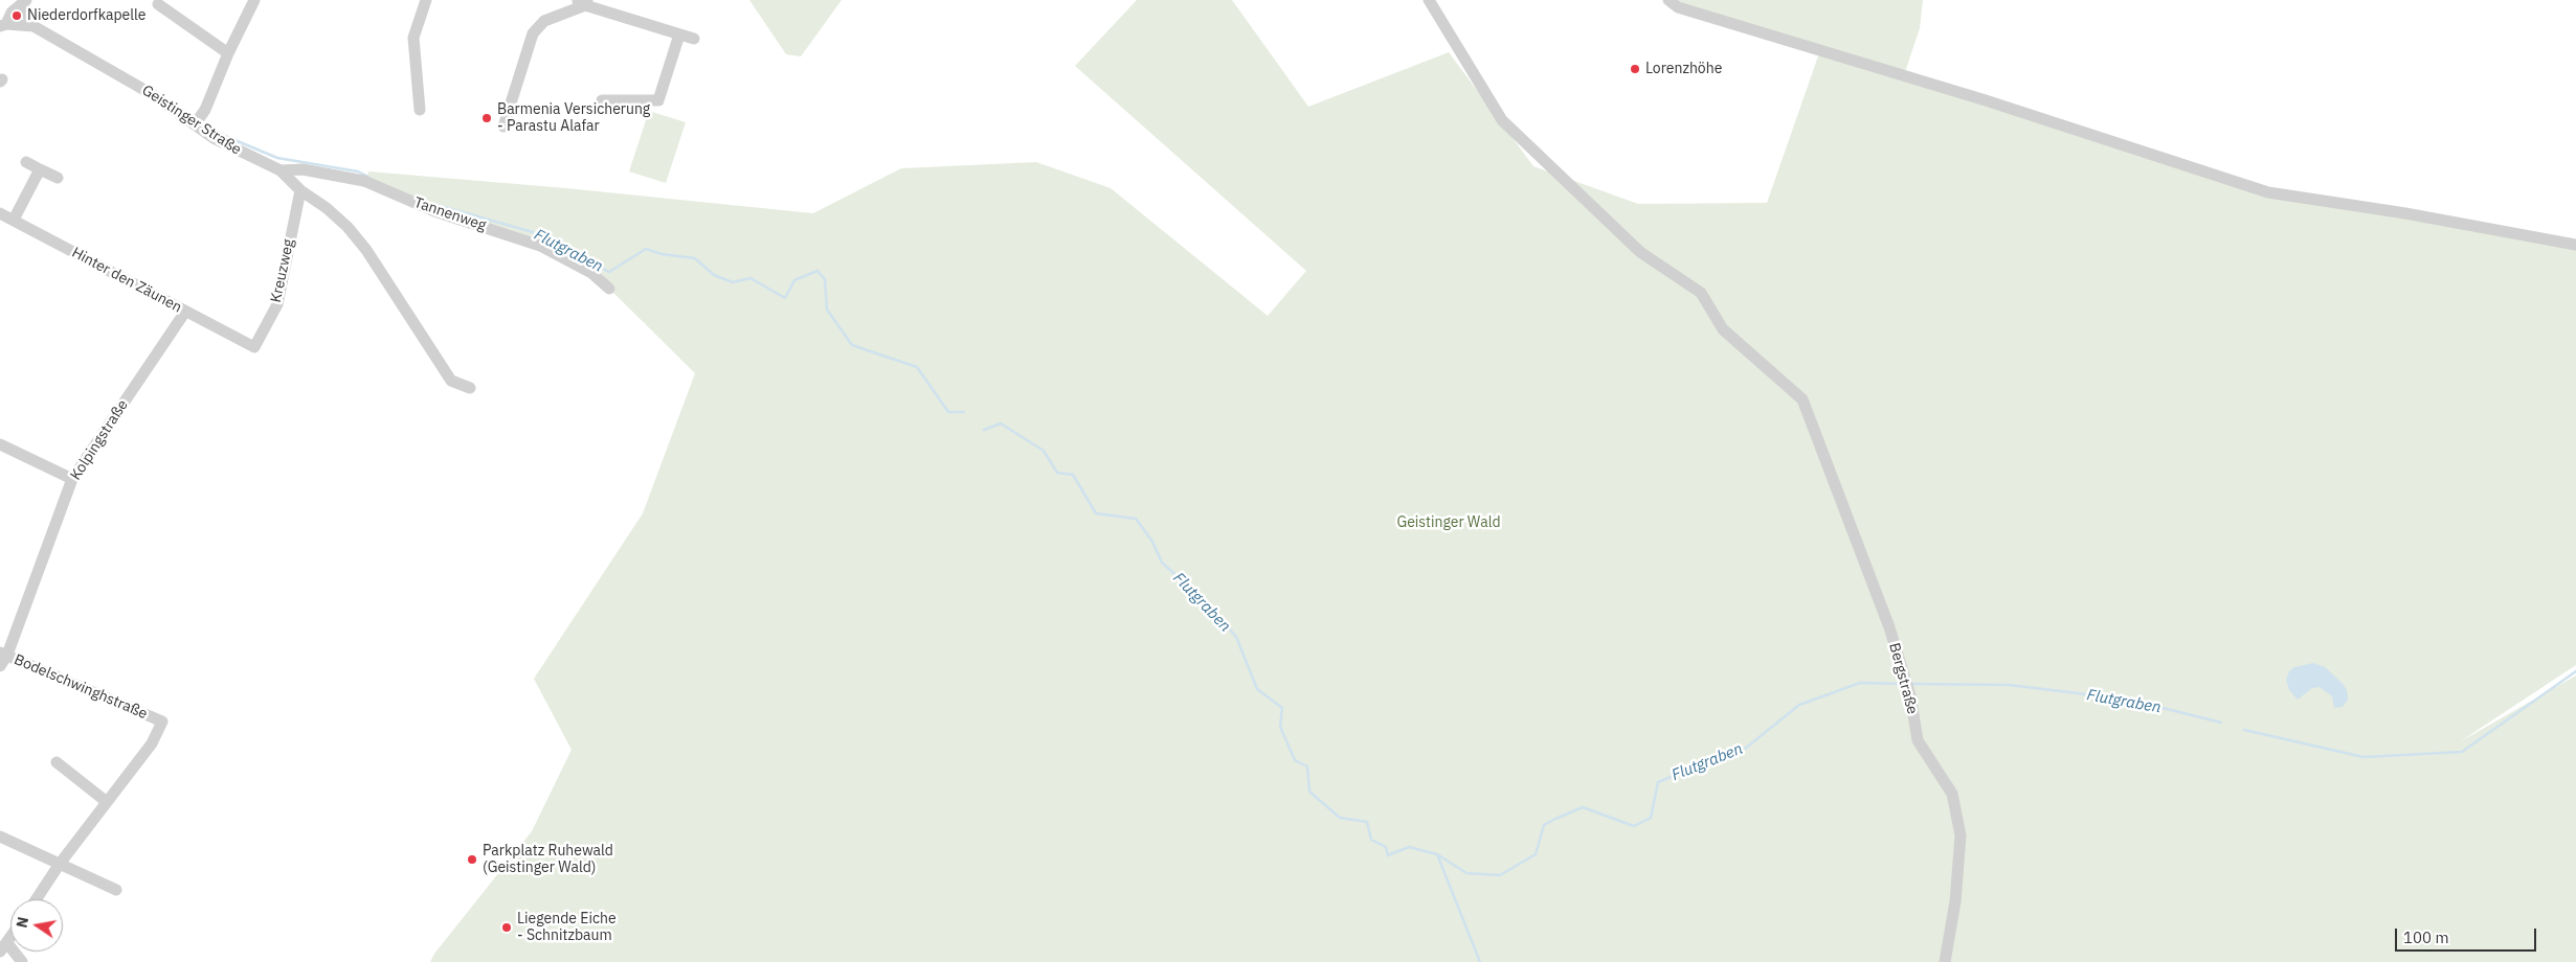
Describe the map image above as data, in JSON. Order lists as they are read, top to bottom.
{
  "streets": {
    "street": [
      "Geistinger Straße",
      "Tannenweg",
      "Kreuzweg",
      "Hinter den Zäunen",
      "Kolpingstraße",
      "Bergstraße",
      "Bodelschwinghstraße"
    ]
  },
  "crossings": [
    ["Geistinger Straße", "Tannenweg"],
    ["Geistinger Straße", "Kreuzweg"],
    ["Kreuzweg", "Hinter den Zäunen"],
    ["Hinter den Zäunen", "Kolpingstraße"],
    ["Kolpingstraße", "Bodelschwinghstraße"]
  ],
  "water": ["Flutgraben"],
  "parks": ["Geistinger Wald"],
  "places": [
    "Niederdorfkapelle",
    "Lorenzhöhe",
    "Barmenia Versicherung - Parastu Alafar",
    "Parkplatz Ruhewald (Geistinger Wald)",
    "Liegende Eiche - Schnitzbaum"
  ],
  "scale_bar": "100 m",
  "north": "left"
}
